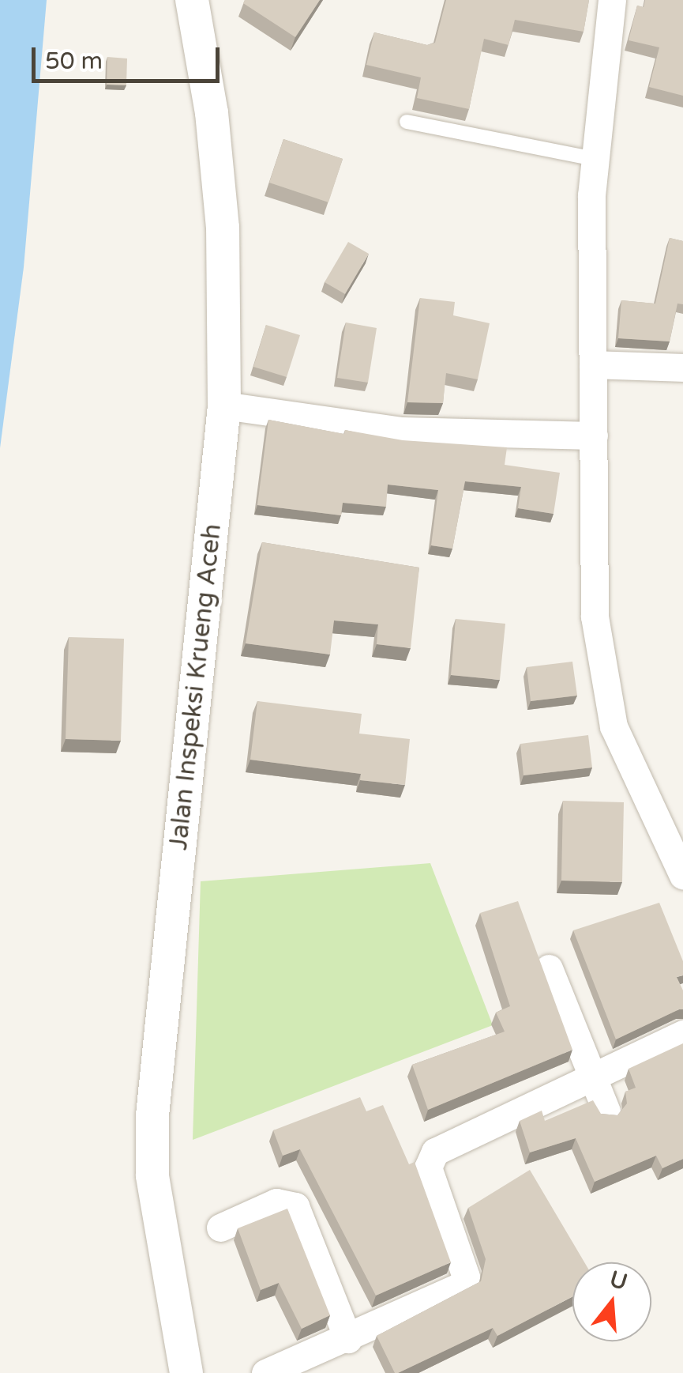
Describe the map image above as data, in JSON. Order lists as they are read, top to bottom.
{
  "streets": {
    "street": ["Jalan Inspeksi Krueng Aceh"]
  },
  "scale_bar": "50 m",
  "north": "top"
}
